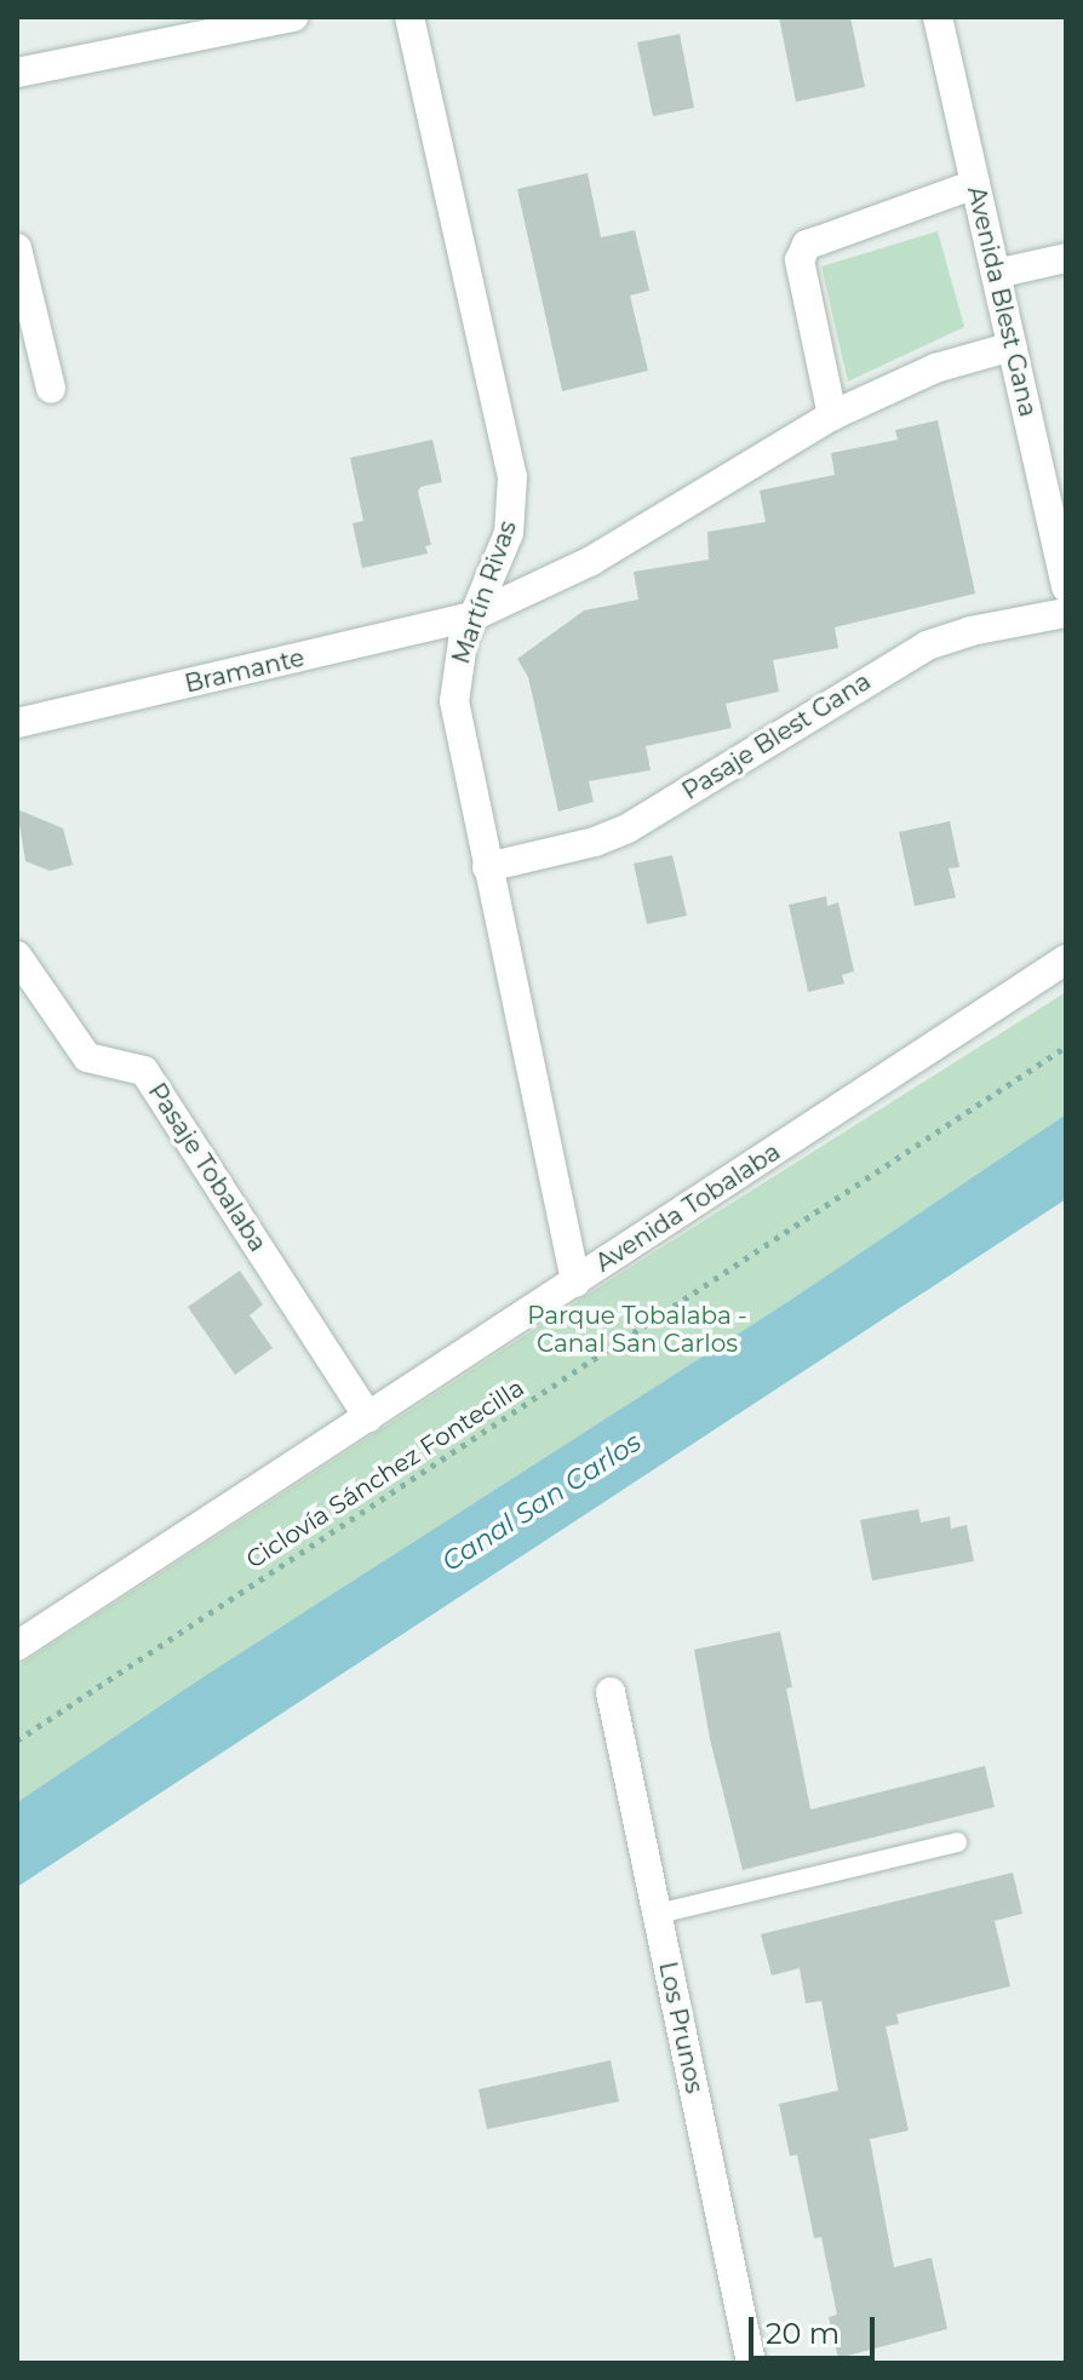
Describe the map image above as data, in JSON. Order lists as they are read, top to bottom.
{
  "streets": {
    "street": [
      "Avenida Blest Gana",
      "Martín Rivas",
      "Bramante",
      "Pasaje Blest Gana",
      "Pasaje Tobalaba",
      "Avenida Tobalaba",
      "Los Prunos"
    ],
    "path": ["Ciclovía Sánchez Fontecilla"]
  },
  "crossings": [
    ["Martín Rivas", "Bramante"],
    ["Martín Rivas", "Pasaje Blest Gana"],
    ["Martín Rivas", "Avenida Tobalaba"],
    ["Pasaje Tobalaba", "Avenida Tobalaba"]
  ],
  "water": ["Canal San Carlos"],
  "parks": ["Parque Tobalaba - Canal San Carlos"],
  "scale_bar": "20 m"
}
